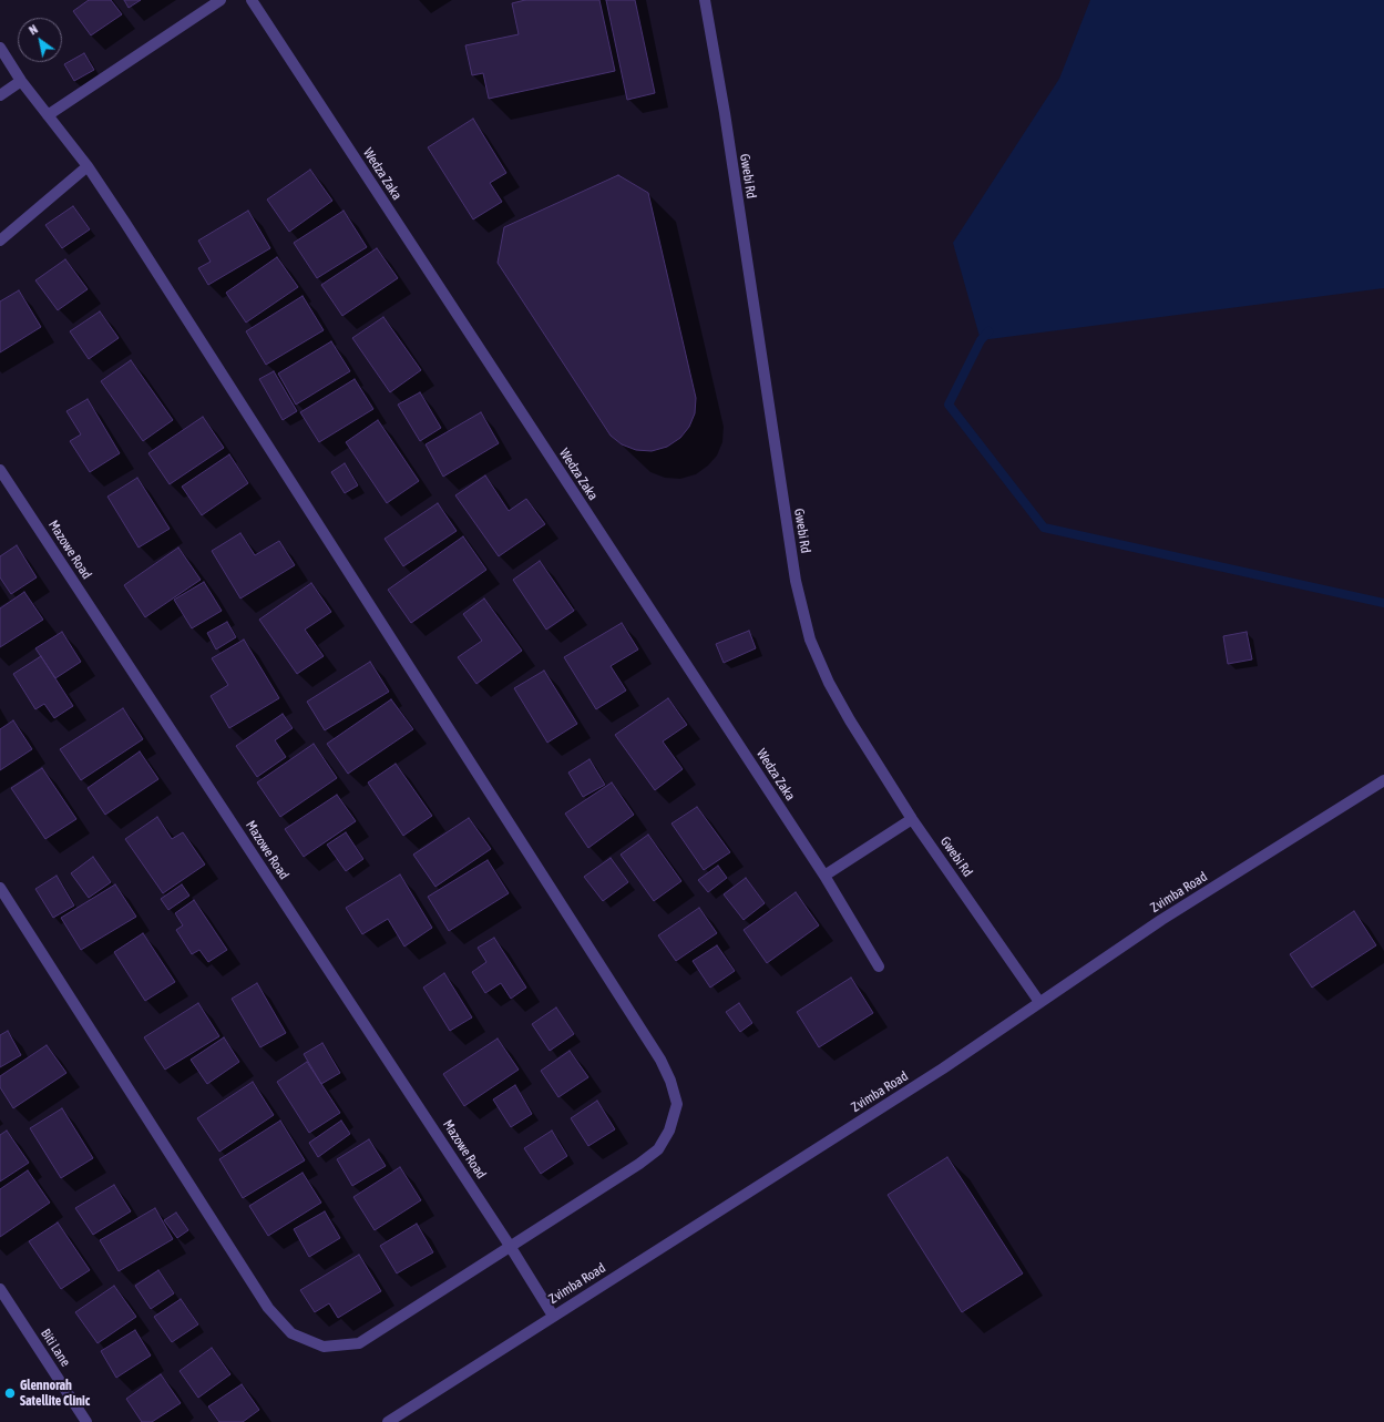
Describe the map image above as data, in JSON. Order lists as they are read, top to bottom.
{
  "streets": {
    "street": [
      "Wedza Zaka",
      "Gwebi Rd",
      "Mazowe Road",
      "Zvimba Road",
      "Biti Lane"
    ]
  },
  "crossings": [
    ["Gwebi Rd", "Zvimba Road"],
    ["Mazowe Road", "Zvimba Road"]
  ],
  "places": ["Glennorah Satellite Clinic"],
  "north": "top left"
}
